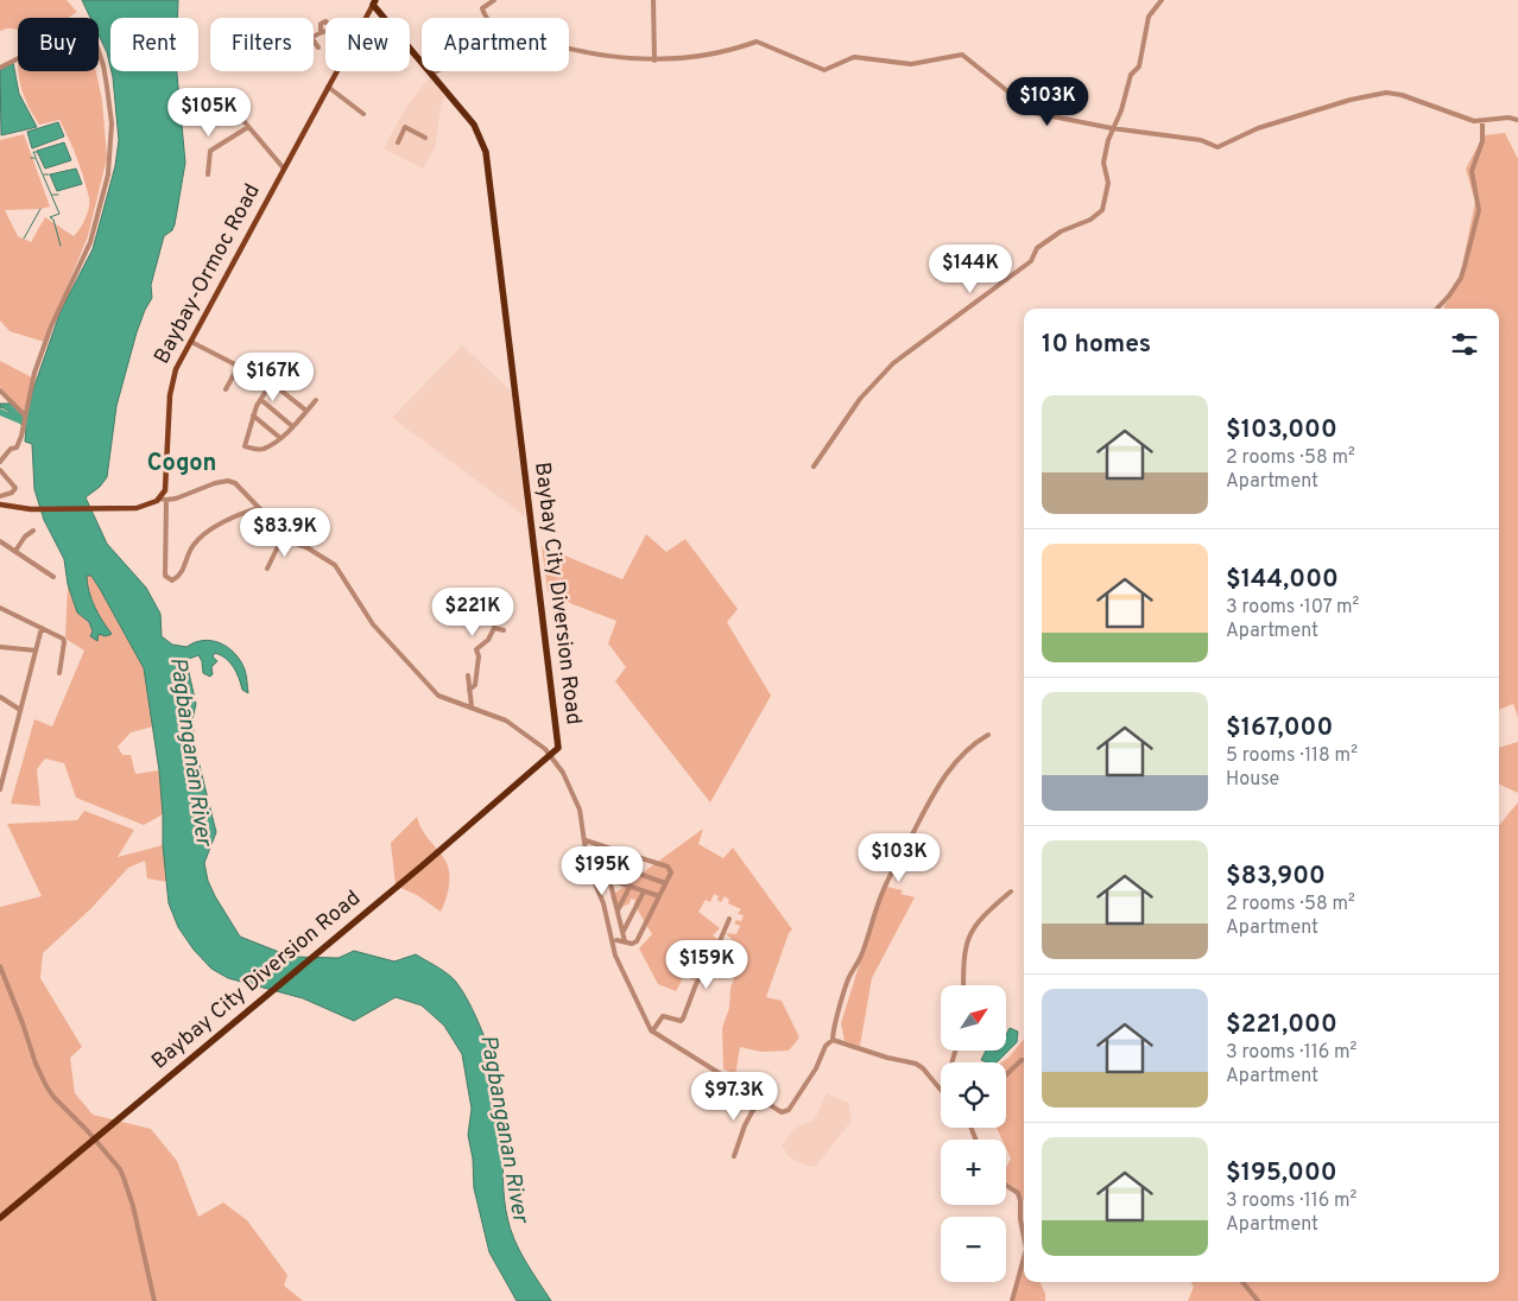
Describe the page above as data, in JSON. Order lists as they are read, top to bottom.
{
  "streets": {
    "highway": ["Baybay City Diversion Road"],
    "main road": ["Baybay-Ormoc Road"]
  },
  "crossings": [
    ["Baybay-Ormoc Road", "Baybay City Diversion Road"]
  ],
  "districts": ["Cogon"],
  "water": ["Pagbanganan River"],
  "north": "top right",
  "page": {
    "chip": [
      "Buy",
      "Rent",
      "Filters",
      "New",
      "Apartment"
    ],
    "price": [
      "$103K",
      "$105K",
      "$144K",
      "$167K",
      "$83.9K",
      "$221K",
      "$103K",
      "$195K",
      "$159K",
      "$97.3K"
    ],
    "heading": "10 homes",
    "list": [
      {
        "name": "$103,000",
        "note": "2 rooms · 58 m² · Apartment"
      },
      {
        "name": "$144,000",
        "note": "3 rooms · 107 m² · Apartment"
      },
      {
        "name": "$167,000",
        "note": "5 rooms · 118 m² · House"
      },
      {
        "name": "$83,900",
        "note": "2 rooms · 58 m² · Apartment"
      },
      {
        "name": "$221,000",
        "note": "3 rooms · 116 m² · Apartment"
      },
      {
        "name": "$195,000",
        "note": "3 rooms · 116 m² · Apartment"
      }
    ],
    "map_buttons": ["+", "−"]
  }
}
